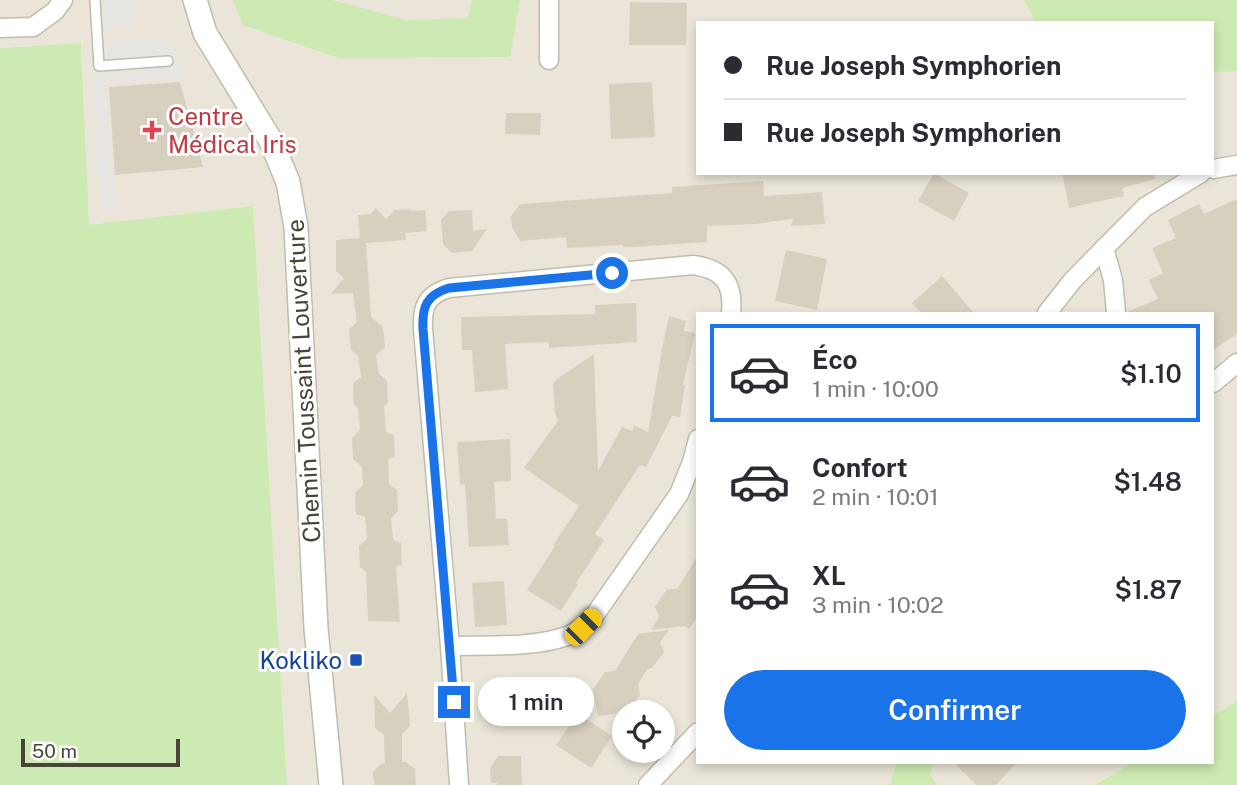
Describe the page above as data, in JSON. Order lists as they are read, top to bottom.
{
  "streets": {
    "street": ["Chemin Toussaint Louverture"]
  },
  "places": {
    "health": ["Centre Médical Iris"],
    "transit": ["Kokliko"]
  },
  "scale_bar": "50 m",
  "page": {
    "banner": ["Rue Joseph Symphorien", "Rue Joseph Symphorien"],
    "list": [
      {
        "name": "Éco",
        "note": "1 min · 10:00",
        "value": "$1.10"
      },
      {
        "name": "Confort",
        "note": "2 min · 10:01",
        "value": "$1.48"
      },
      {
        "name": "XL",
        "note": "3 min · 10:02",
        "value": "$1.87"
      }
    ],
    "buttons": "Confirmer",
    "bubble": "1 min",
    "scale": "50 m"
  }
}
